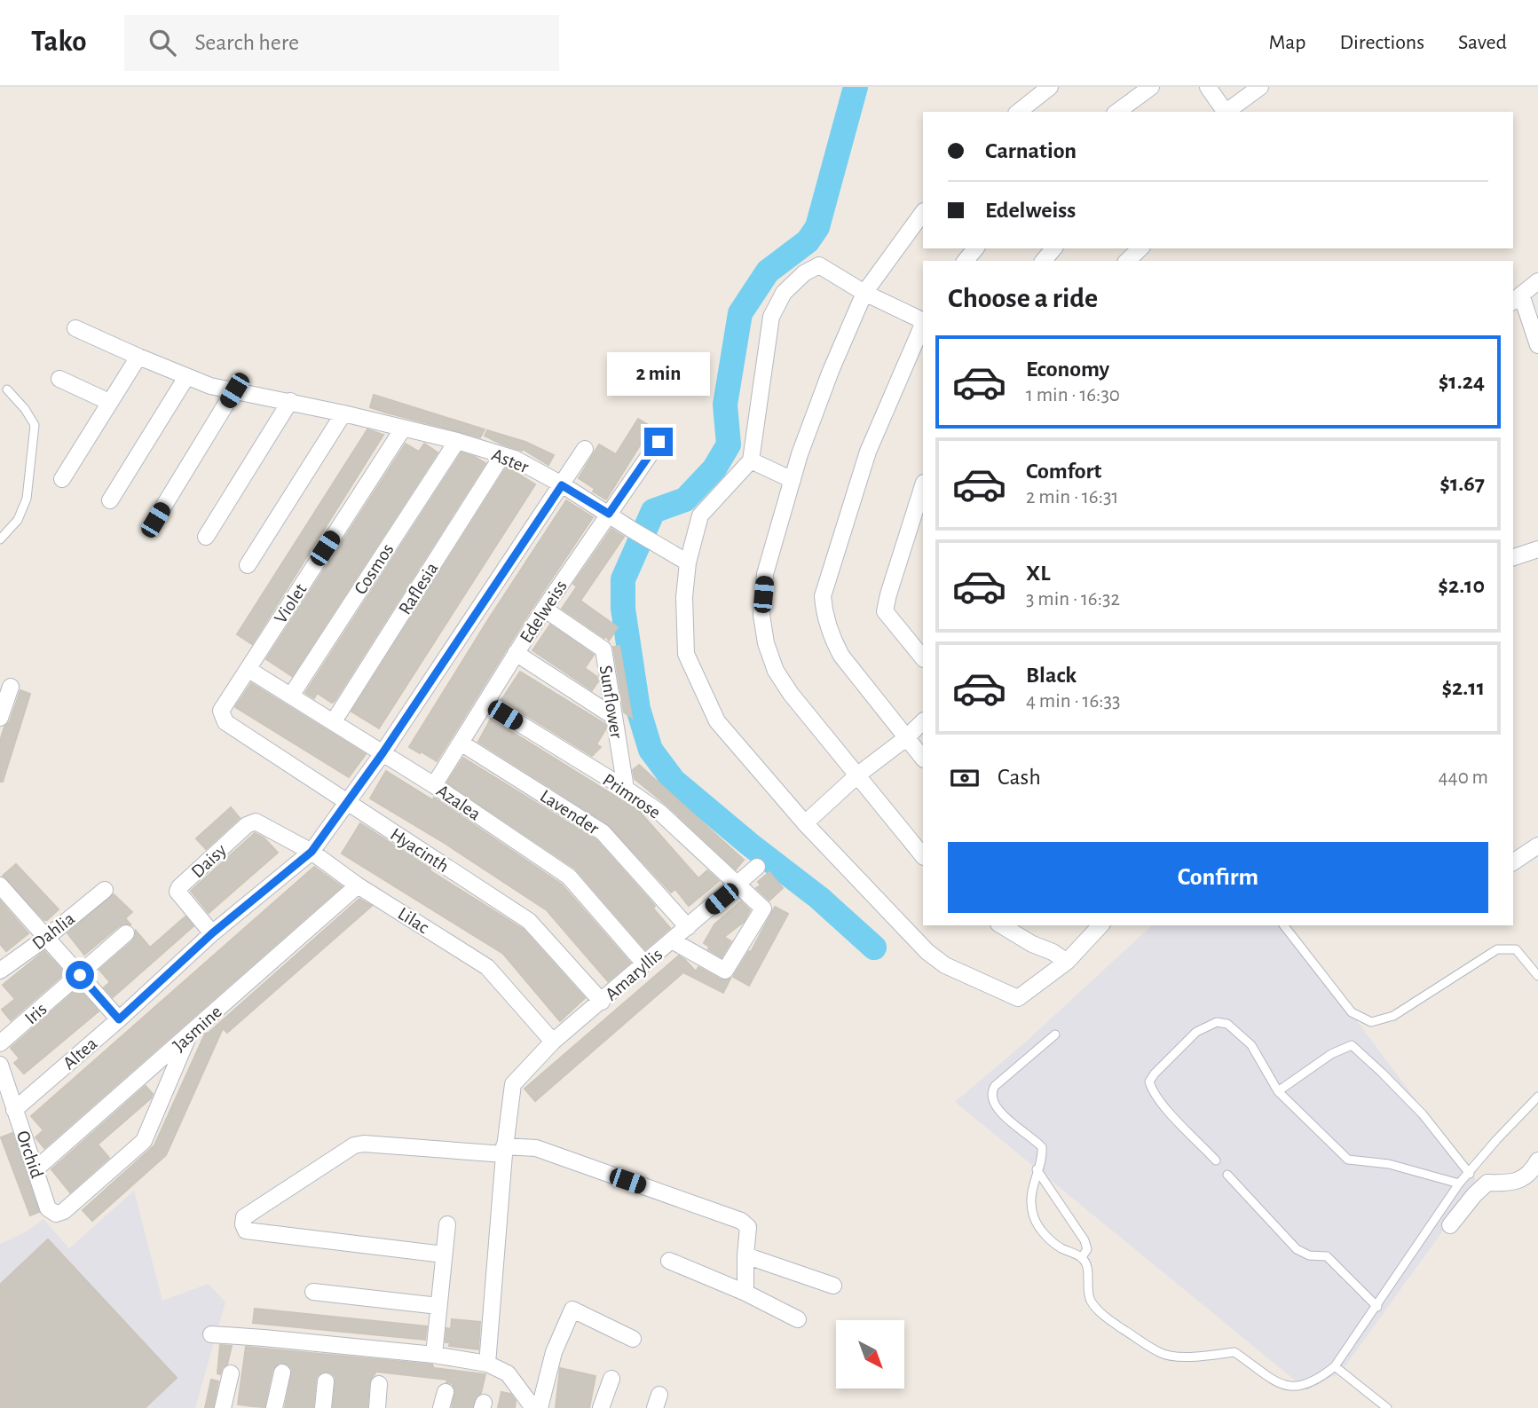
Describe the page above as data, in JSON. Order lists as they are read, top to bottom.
{
  "streets": {
    "street": [
      "Aster",
      "Cosmos",
      "Raflesia",
      "Violet",
      "Edelweiss",
      "Sunflower",
      "Primrose",
      "Azalea",
      "Lavender",
      "Hyacinth",
      "Daisy",
      "Lilac",
      "Dahlia",
      "Amaryllis",
      "Iris",
      "Jasmine",
      "Altea",
      "Orchid"
    ]
  },
  "crossings": [
    ["Aster", "Cosmos"],
    ["Aster", "Raflesia"],
    ["Aster", "Violet"],
    ["Aster", "Edelweiss"],
    ["Aster", "Altea"],
    ["Cosmos", "Azalea"],
    ["Raflesia", "Azalea"],
    ["Violet", "Azalea"],
    ["Violet", "Hyacinth"],
    ["Edelweiss", "Sunflower"],
    ["Edelweiss", "Primrose"],
    ["Edelweiss", "Azalea"],
    ["Edelweiss", "Lavender"],
    ["Sunflower", "Primrose"],
    ["Primrose", "Amaryllis"],
    ["Azalea", "Amaryllis"],
    ["Azalea", "Altea"],
    ["Lavender", "Amaryllis"],
    ["Hyacinth", "Amaryllis"],
    ["Hyacinth", "Altea"],
    ["Daisy", "Lilac"],
    ["Daisy", "Altea"],
    ["Lilac", "Amaryllis"],
    ["Lilac", "Jasmine"],
    ["Lilac", "Altea"],
    ["Jasmine", "Orchid"],
    ["Altea", "Orchid"]
  ],
  "north": "bottom right",
  "page": {
    "header": "Tako",
    "search": "Search here",
    "nav": ["Map", "Directions", "Saved"],
    "banner": ["Carnation", "Edelweiss"],
    "heading": "Choose a ride",
    "list": [
      {
        "name": "Economy",
        "note": "1 min · 16:30",
        "value": "$1.24"
      },
      {
        "name": "Comfort",
        "note": "2 min · 16:31",
        "value": "$1.67"
      },
      {
        "name": "XL",
        "note": "3 min · 16:32",
        "value": "$2.10"
      },
      {
        "name": "Black",
        "note": "4 min · 16:33",
        "value": "$2.11"
      }
    ],
    "bubble": "2 min",
    "pay": ["Cash", "440 m"],
    "buttons": "Confirm"
  }
}
